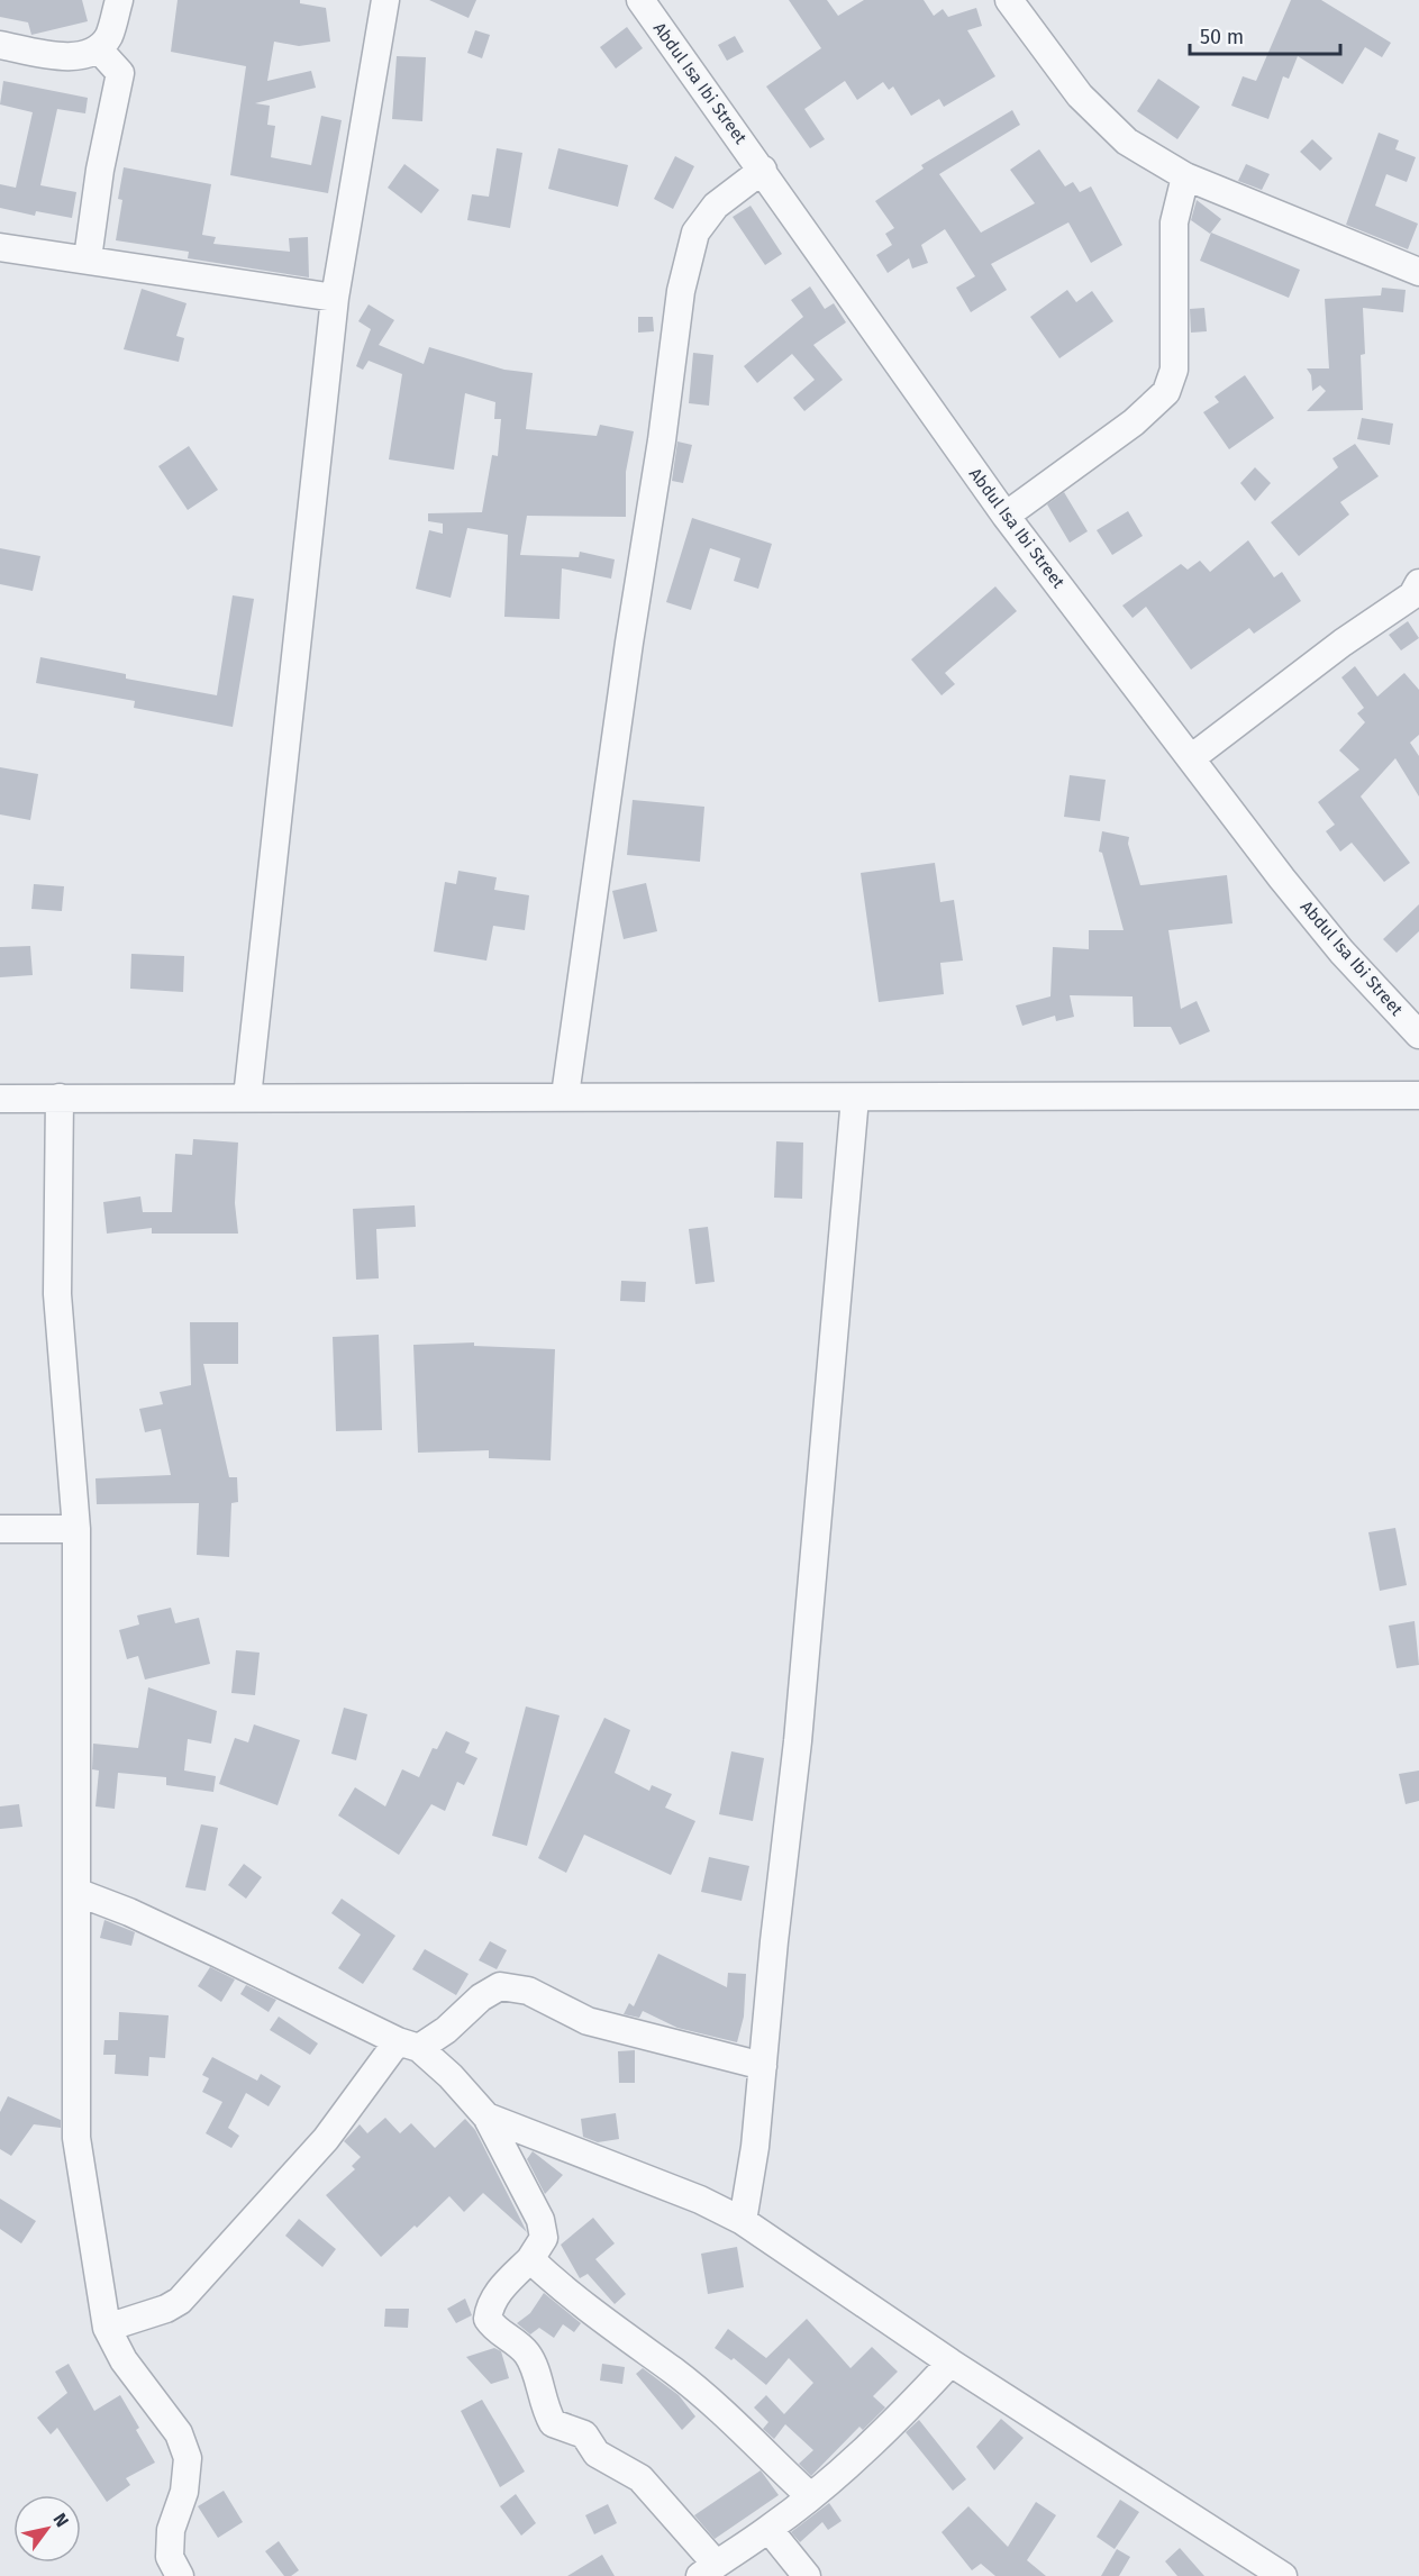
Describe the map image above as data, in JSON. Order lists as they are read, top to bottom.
{
  "streets": {
    "street": ["Abdul Isa Ibi Street"]
  },
  "scale_bar": "50 m",
  "north": "top right"
}
